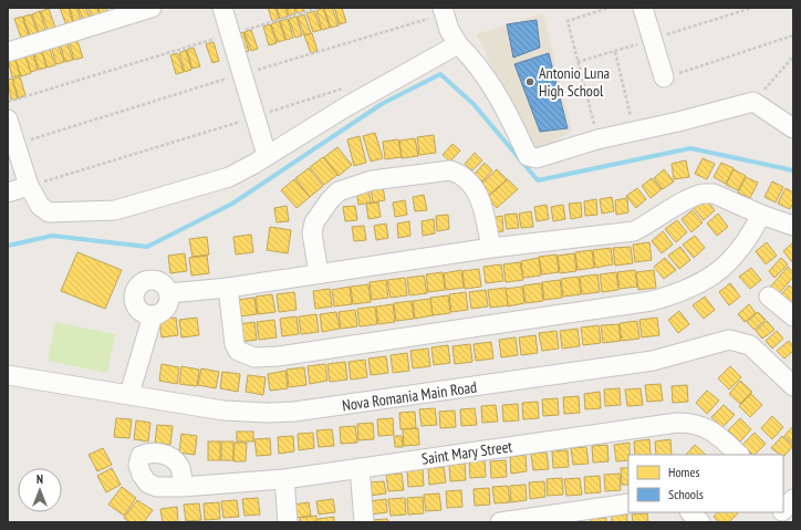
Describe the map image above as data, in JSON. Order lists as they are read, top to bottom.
{
  "streets": {
    "street": ["Nova Romania Main Road", "Saint Mary Street"]
  },
  "places": ["Antonio Luna High School"],
  "legend": ["Homes", "Schools"],
  "north": "top"
}
